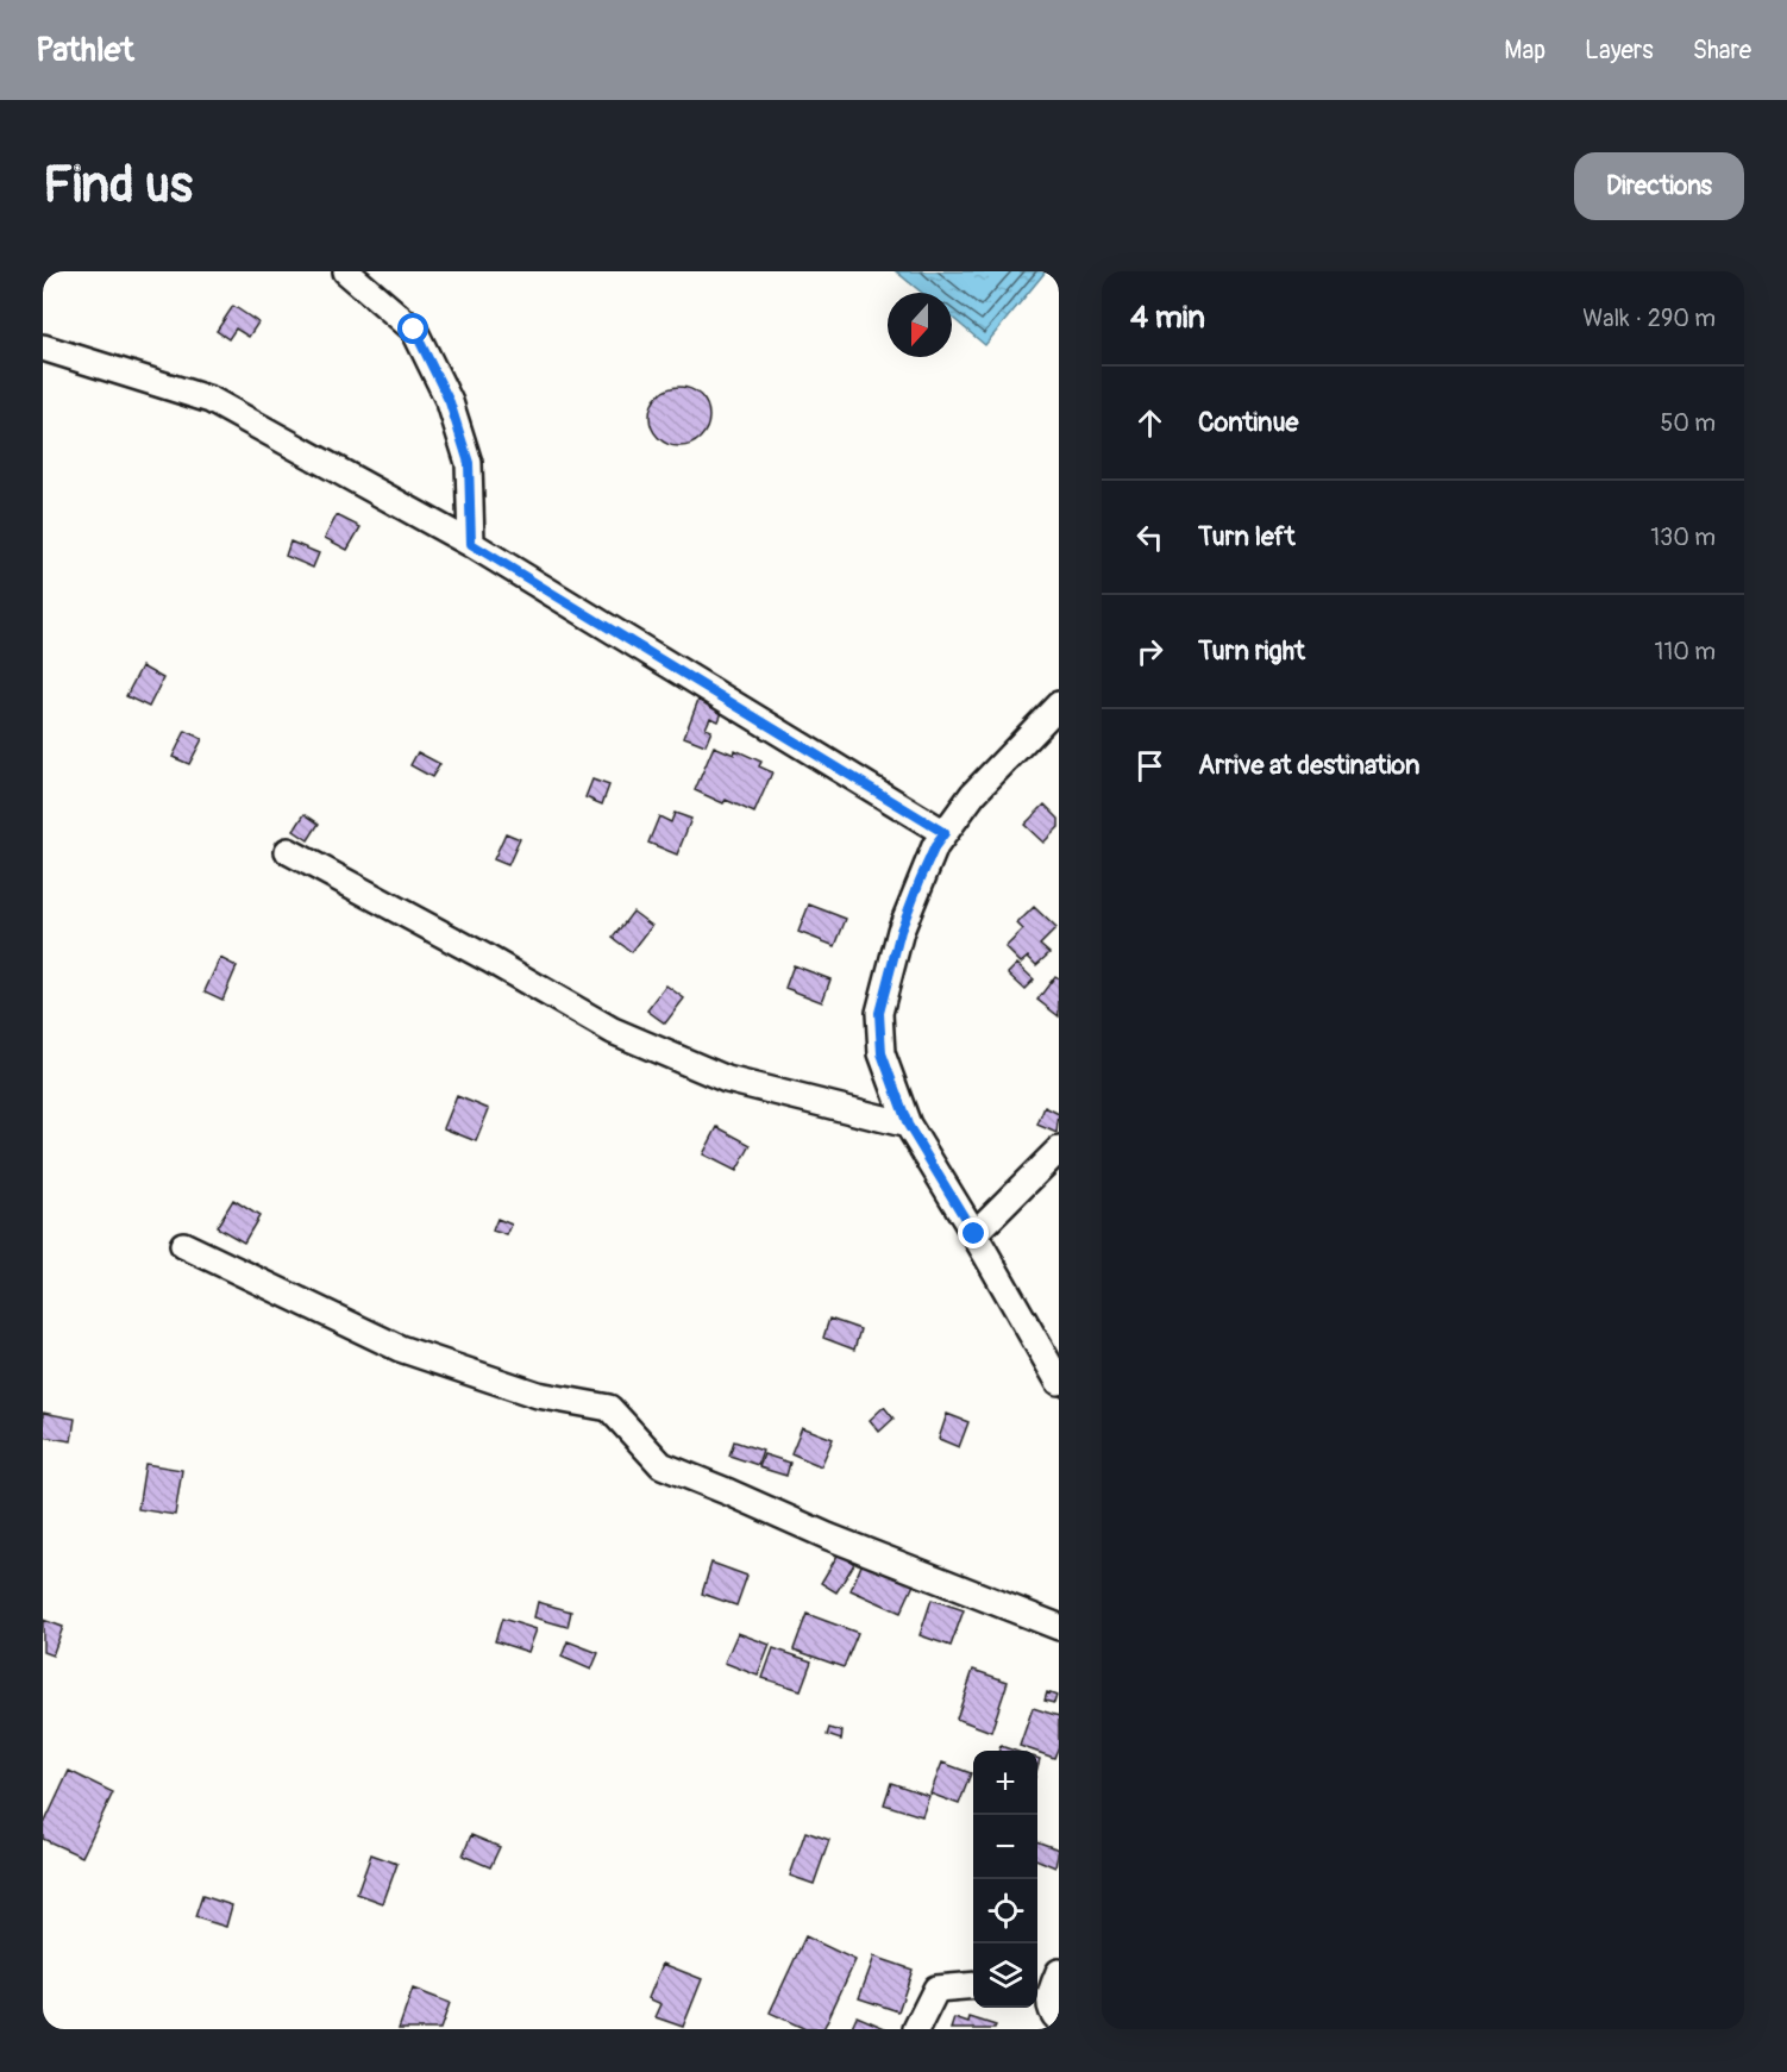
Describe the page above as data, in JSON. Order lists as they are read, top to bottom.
{
  "north": "bottom",
  "page": {
    "header": "Pathlet",
    "nav": ["Map", "Layers", "Share"],
    "buttons": "Directions",
    "title": "Find us",
    "heading": ["4 min", "Walk · 290 m"],
    "list": [
      ["Continue", "50 m"],
      ["Turn left", "130 m"],
      ["Turn right", "110 m"],
      "Arrive at destination"
    ],
    "map_buttons": ["+", "−"]
  }
}
